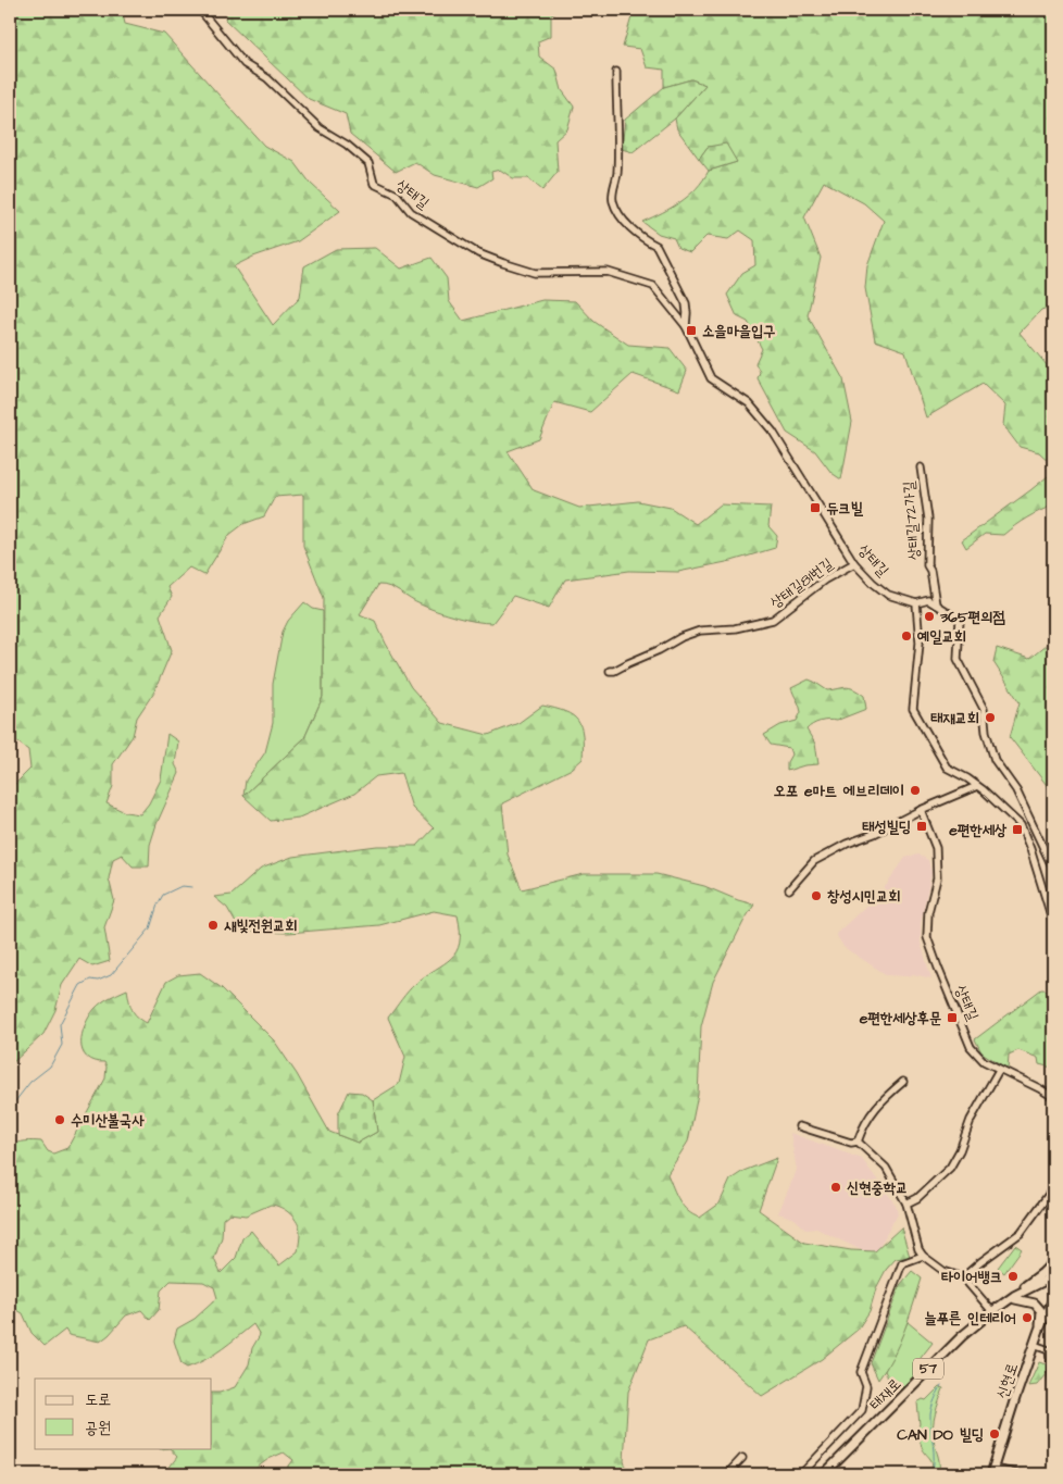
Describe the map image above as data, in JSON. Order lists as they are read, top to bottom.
{
  "streets": {
    "main road": ["57", "신현로", "태재로"],
    "street": ["상태길", "상태길72가길", "상태길81번길"]
  },
  "crossings": [
    ["상태길", "상태길72가길"],
    ["상태길", "상태길81번길"]
  ],
  "places": {
    "transit": [
      "소을마을입구",
      "듀크빌",
      "태성빌딩",
      "e편한세상",
      "e편한세상후문"
    ],
    "other": [
      "365편의점",
      "예일교회",
      "태재교회",
      "오포 e마트 에브리데이",
      "창성시민교회",
      "새빛전원교회",
      "수미산불국사",
      "신현중학교",
      "타이어뱅크",
      "늘푸른 인테리어",
      "CAN DO 빌딩"
    ]
  },
  "legend": ["도로", "공원"]
}
